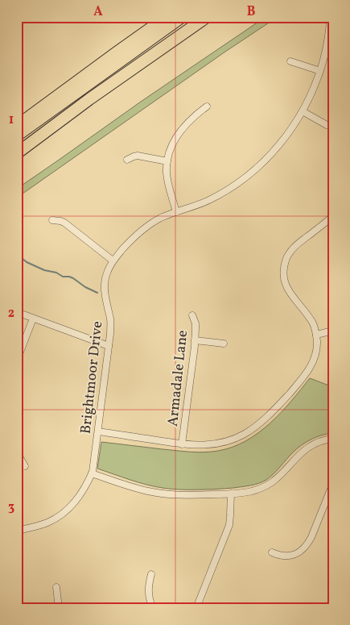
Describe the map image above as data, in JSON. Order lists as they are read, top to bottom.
{
  "streets": {
    "street": ["Brightmoor Drive", "Armadale Lane"]
  },
  "grid": {
    "columns": ["A", "B"],
    "rows": ["1", "2", "3"]
  }
}
